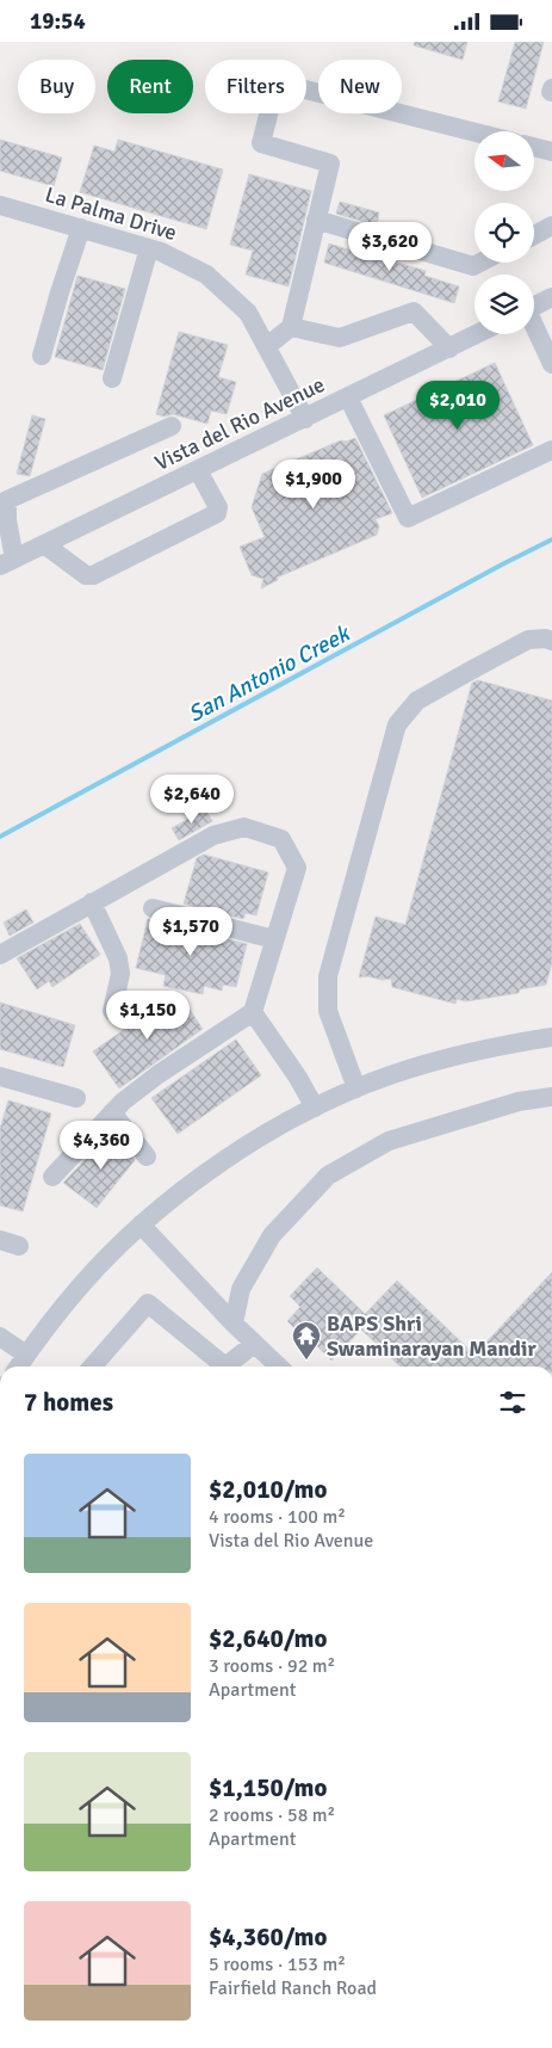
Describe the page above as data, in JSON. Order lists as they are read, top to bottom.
{
  "streets": {
    "street": ["La Palma Drive", "Vista del Rio Avenue"]
  },
  "crossings": [
    ["La Palma Drive", "Vista del Rio Avenue"]
  ],
  "water": ["San Antonio Creek"],
  "places": {
    "temple": ["BAPS Shri Swaminarayan Mandir"]
  },
  "north": "left",
  "page": {
    "status": "19:54",
    "chip": [
      "Buy",
      "Rent",
      "Filters",
      "New"
    ],
    "price": [
      "$3,620",
      "$2,010",
      "$1,900",
      "$2,640",
      "$1,570",
      "$1,150",
      "$4,360"
    ],
    "heading": "7 homes",
    "list": [
      {
        "name": "$2,010/mo",
        "note": "4 rooms · 100 m² · Vista del Rio Avenue"
      },
      {
        "name": "$2,640/mo",
        "note": "3 rooms · 92 m² · Apartment"
      },
      {
        "name": "$1,150/mo",
        "note": "2 rooms · 58 m² · Apartment"
      },
      {
        "name": "$4,360/mo",
        "note": "5 rooms · 153 m² · Fairfield Ranch Road"
      }
    ]
  }
}
